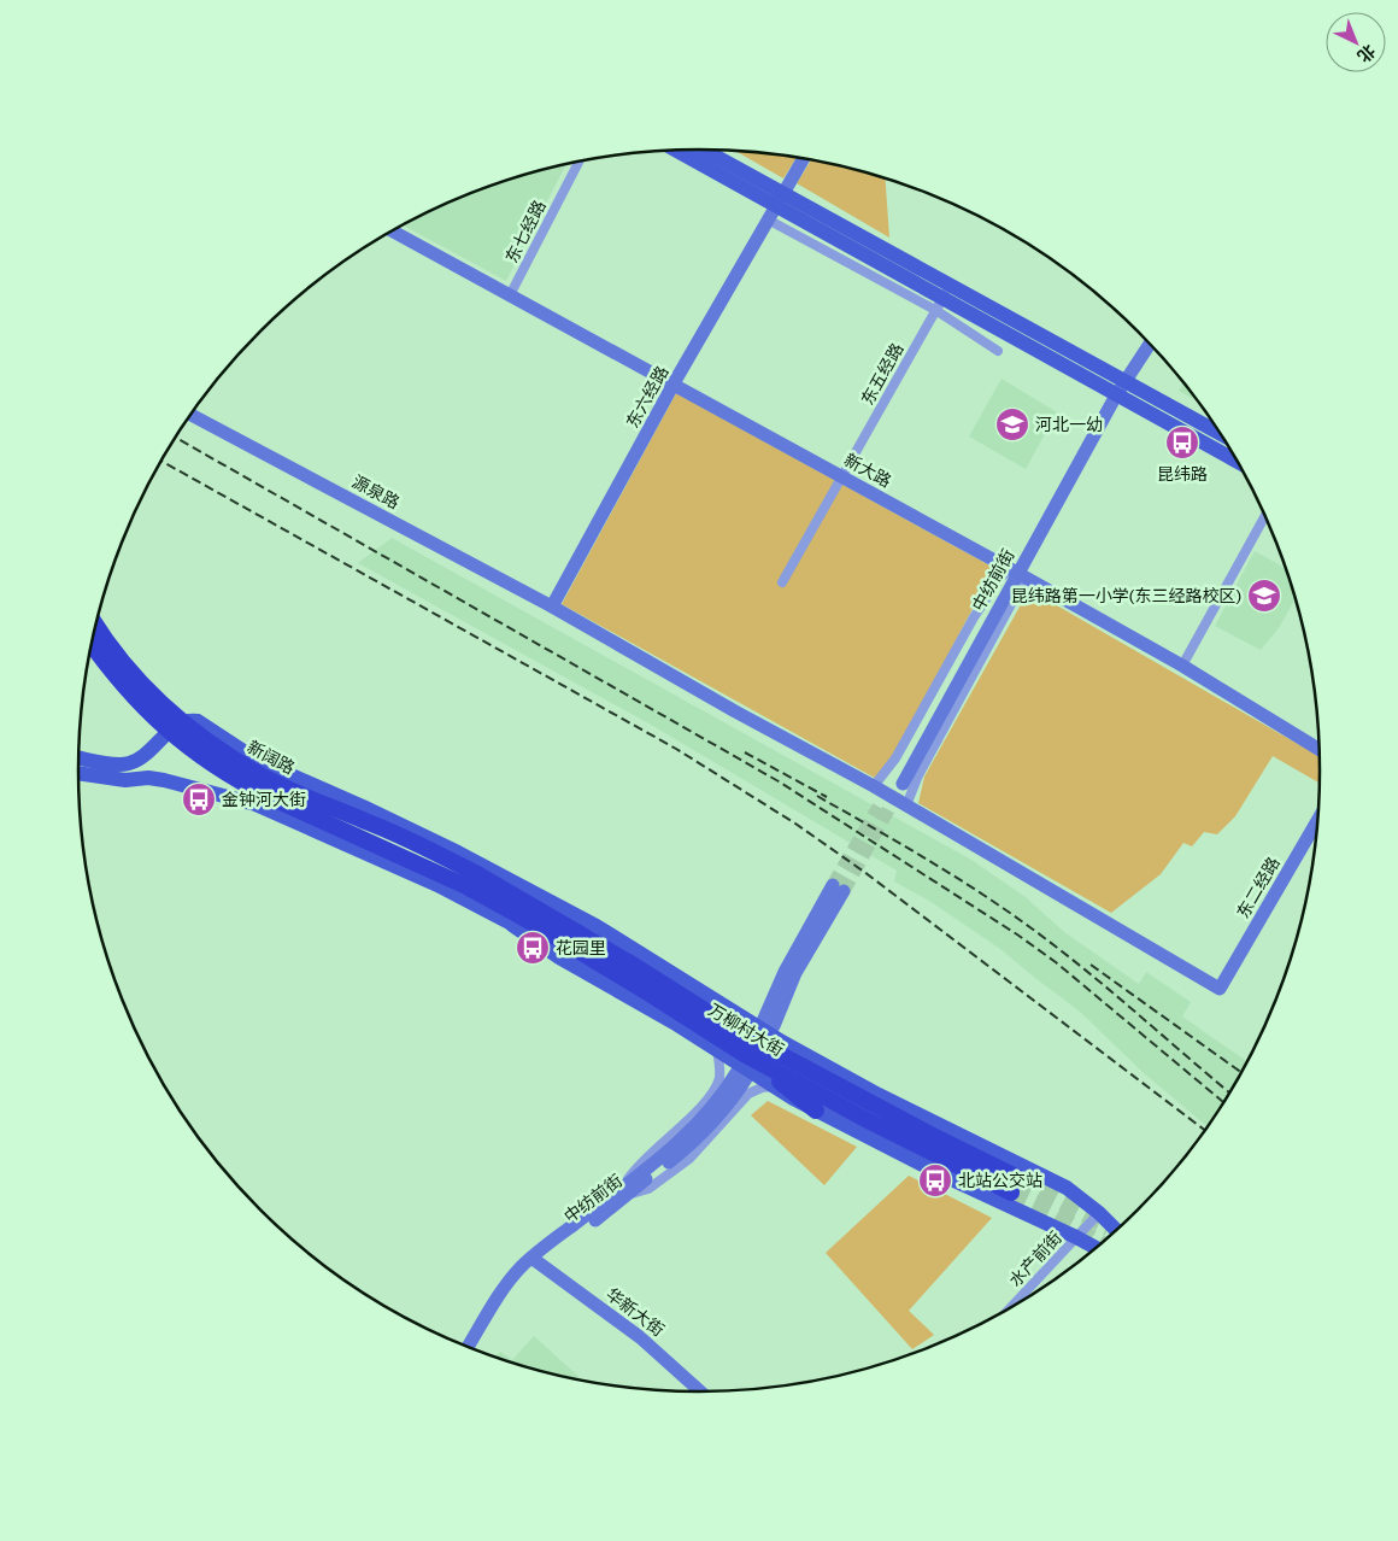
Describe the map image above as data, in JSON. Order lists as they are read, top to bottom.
{
  "streets": {
    "highway": ["新阔路", "万柳村大街"],
    "street": [
      "东七经路",
      "东五经路",
      "东六经路",
      "新大路",
      "源泉路",
      "中纺前街",
      "东二经路",
      "水产前街",
      "华新大街"
    ]
  },
  "crossings": [
    ["东七经路", "新大路"],
    ["东五经路", "新大路"],
    ["东六经路", "新大路"],
    ["东六经路", "源泉路"],
    ["新大路", "中纺前街"],
    ["源泉路", "东二经路"],
    ["中纺前街", "华新大街"],
    ["新阔路", "万柳村大街"]
  ],
  "places": {
    "school or university": ["河北一幼", "昆纬路第一小学(东三经路校区)"],
    "bus stop": [
      "昆纬路",
      "金钟河大街",
      "花园里",
      "北站公交站"
    ]
  },
  "north": "bottom right"
}
